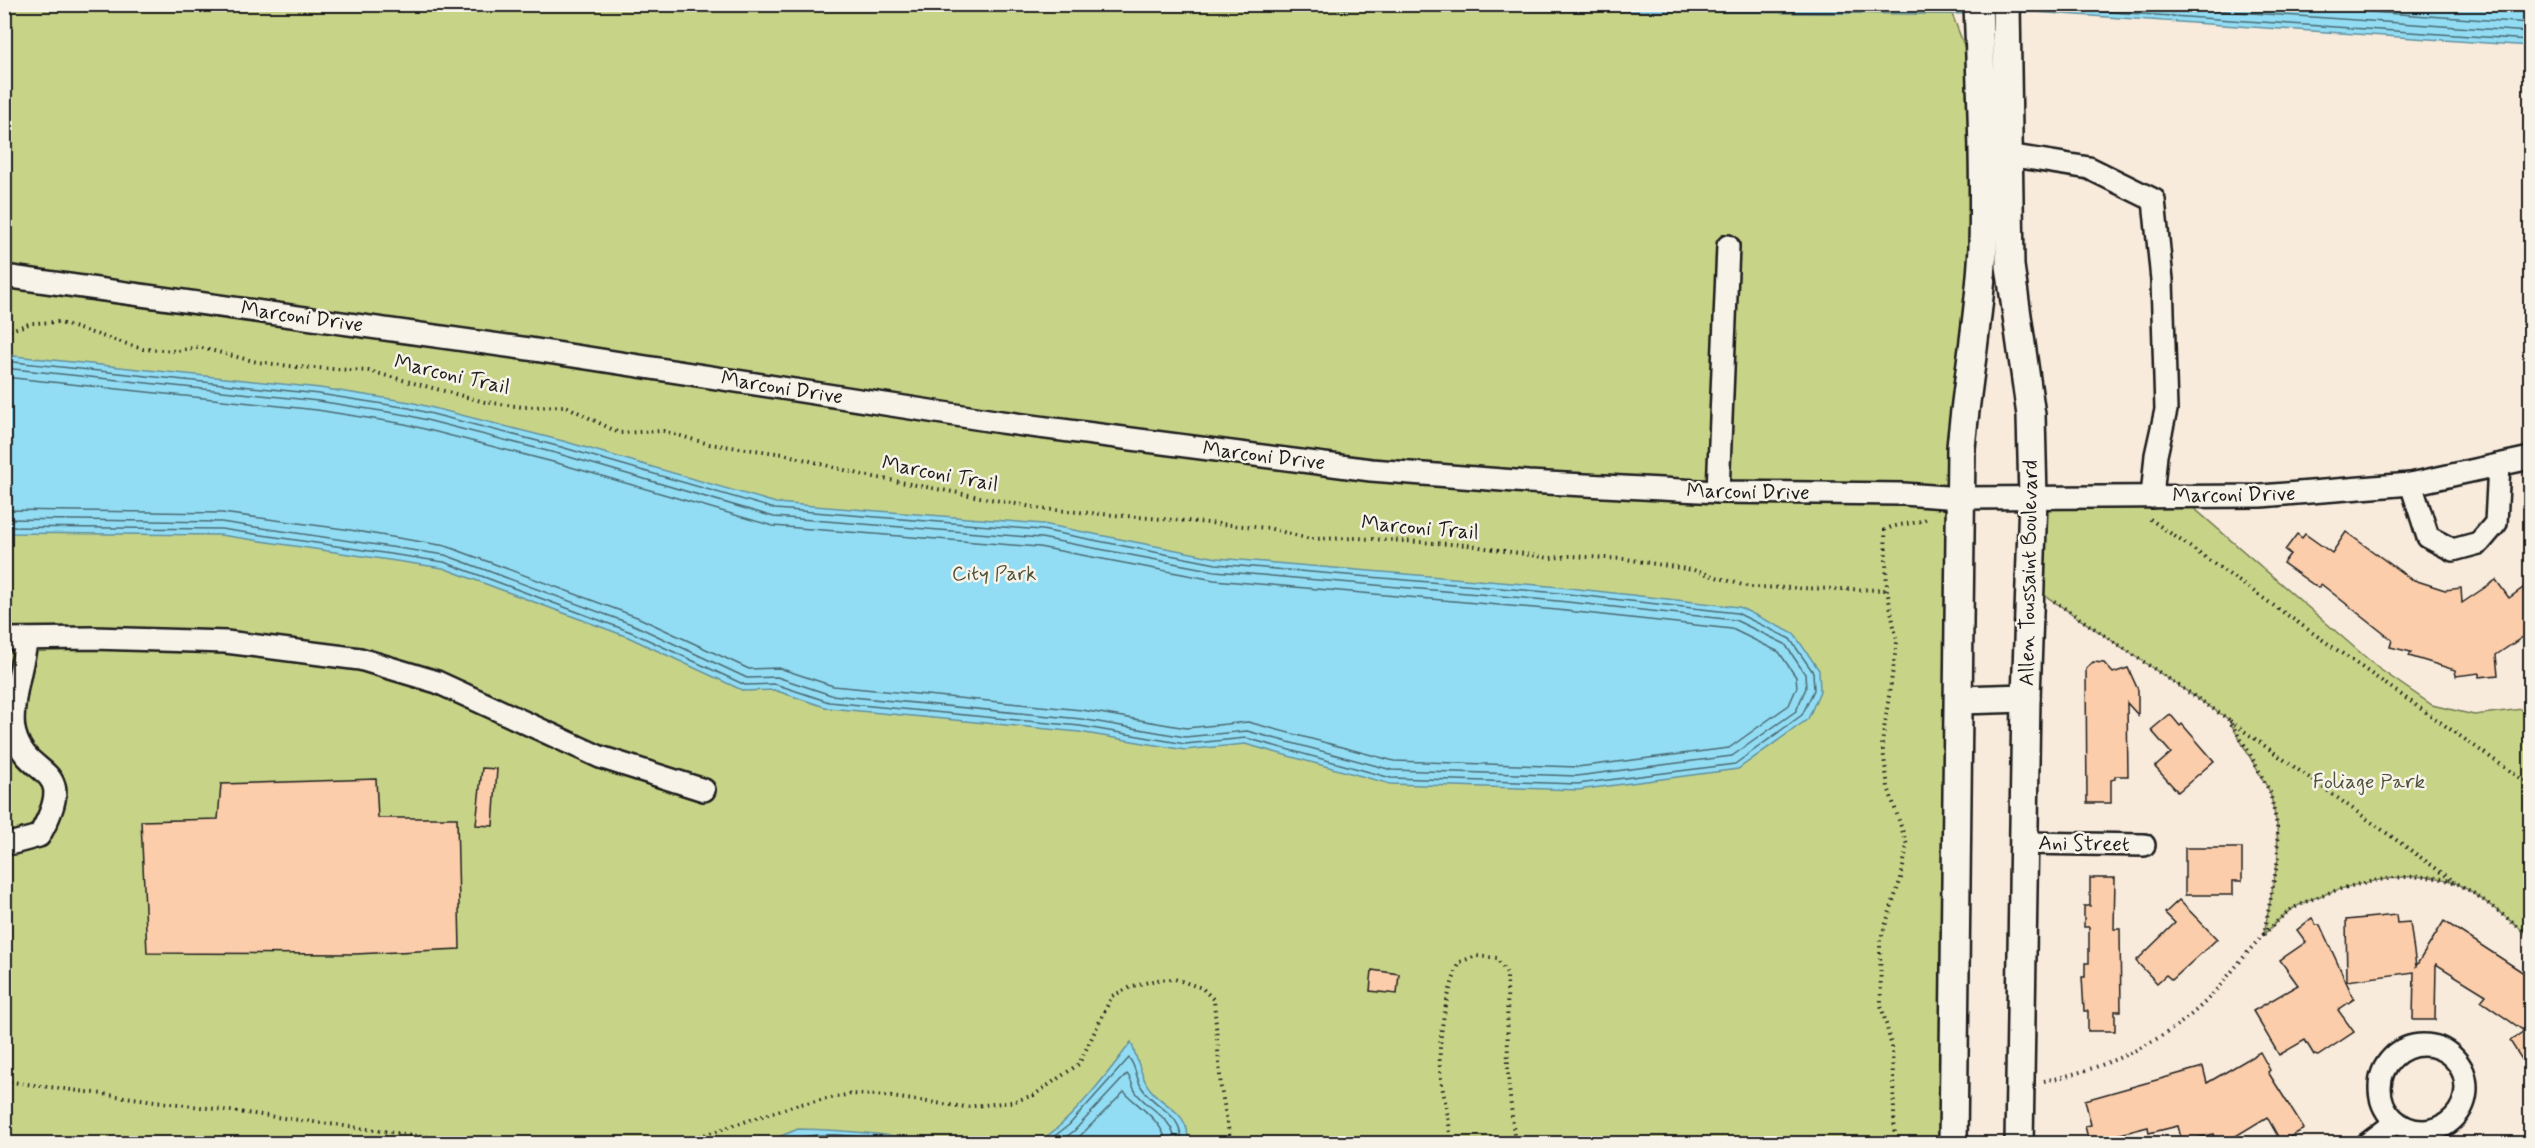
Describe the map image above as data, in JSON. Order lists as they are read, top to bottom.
{
  "streets": {
    "main road": ["Allen Toussaint Boulevard"],
    "street": ["Marconi Drive", "Ani Street"],
    "path": ["Marconi Trail"]
  },
  "crossings": [
    ["Marconi Drive", "Allen Toussaint Boulevard"],
    ["Allen Toussaint Boulevard", "Ani Street"]
  ],
  "parks": ["City Park", "Foliage Park"]
}
